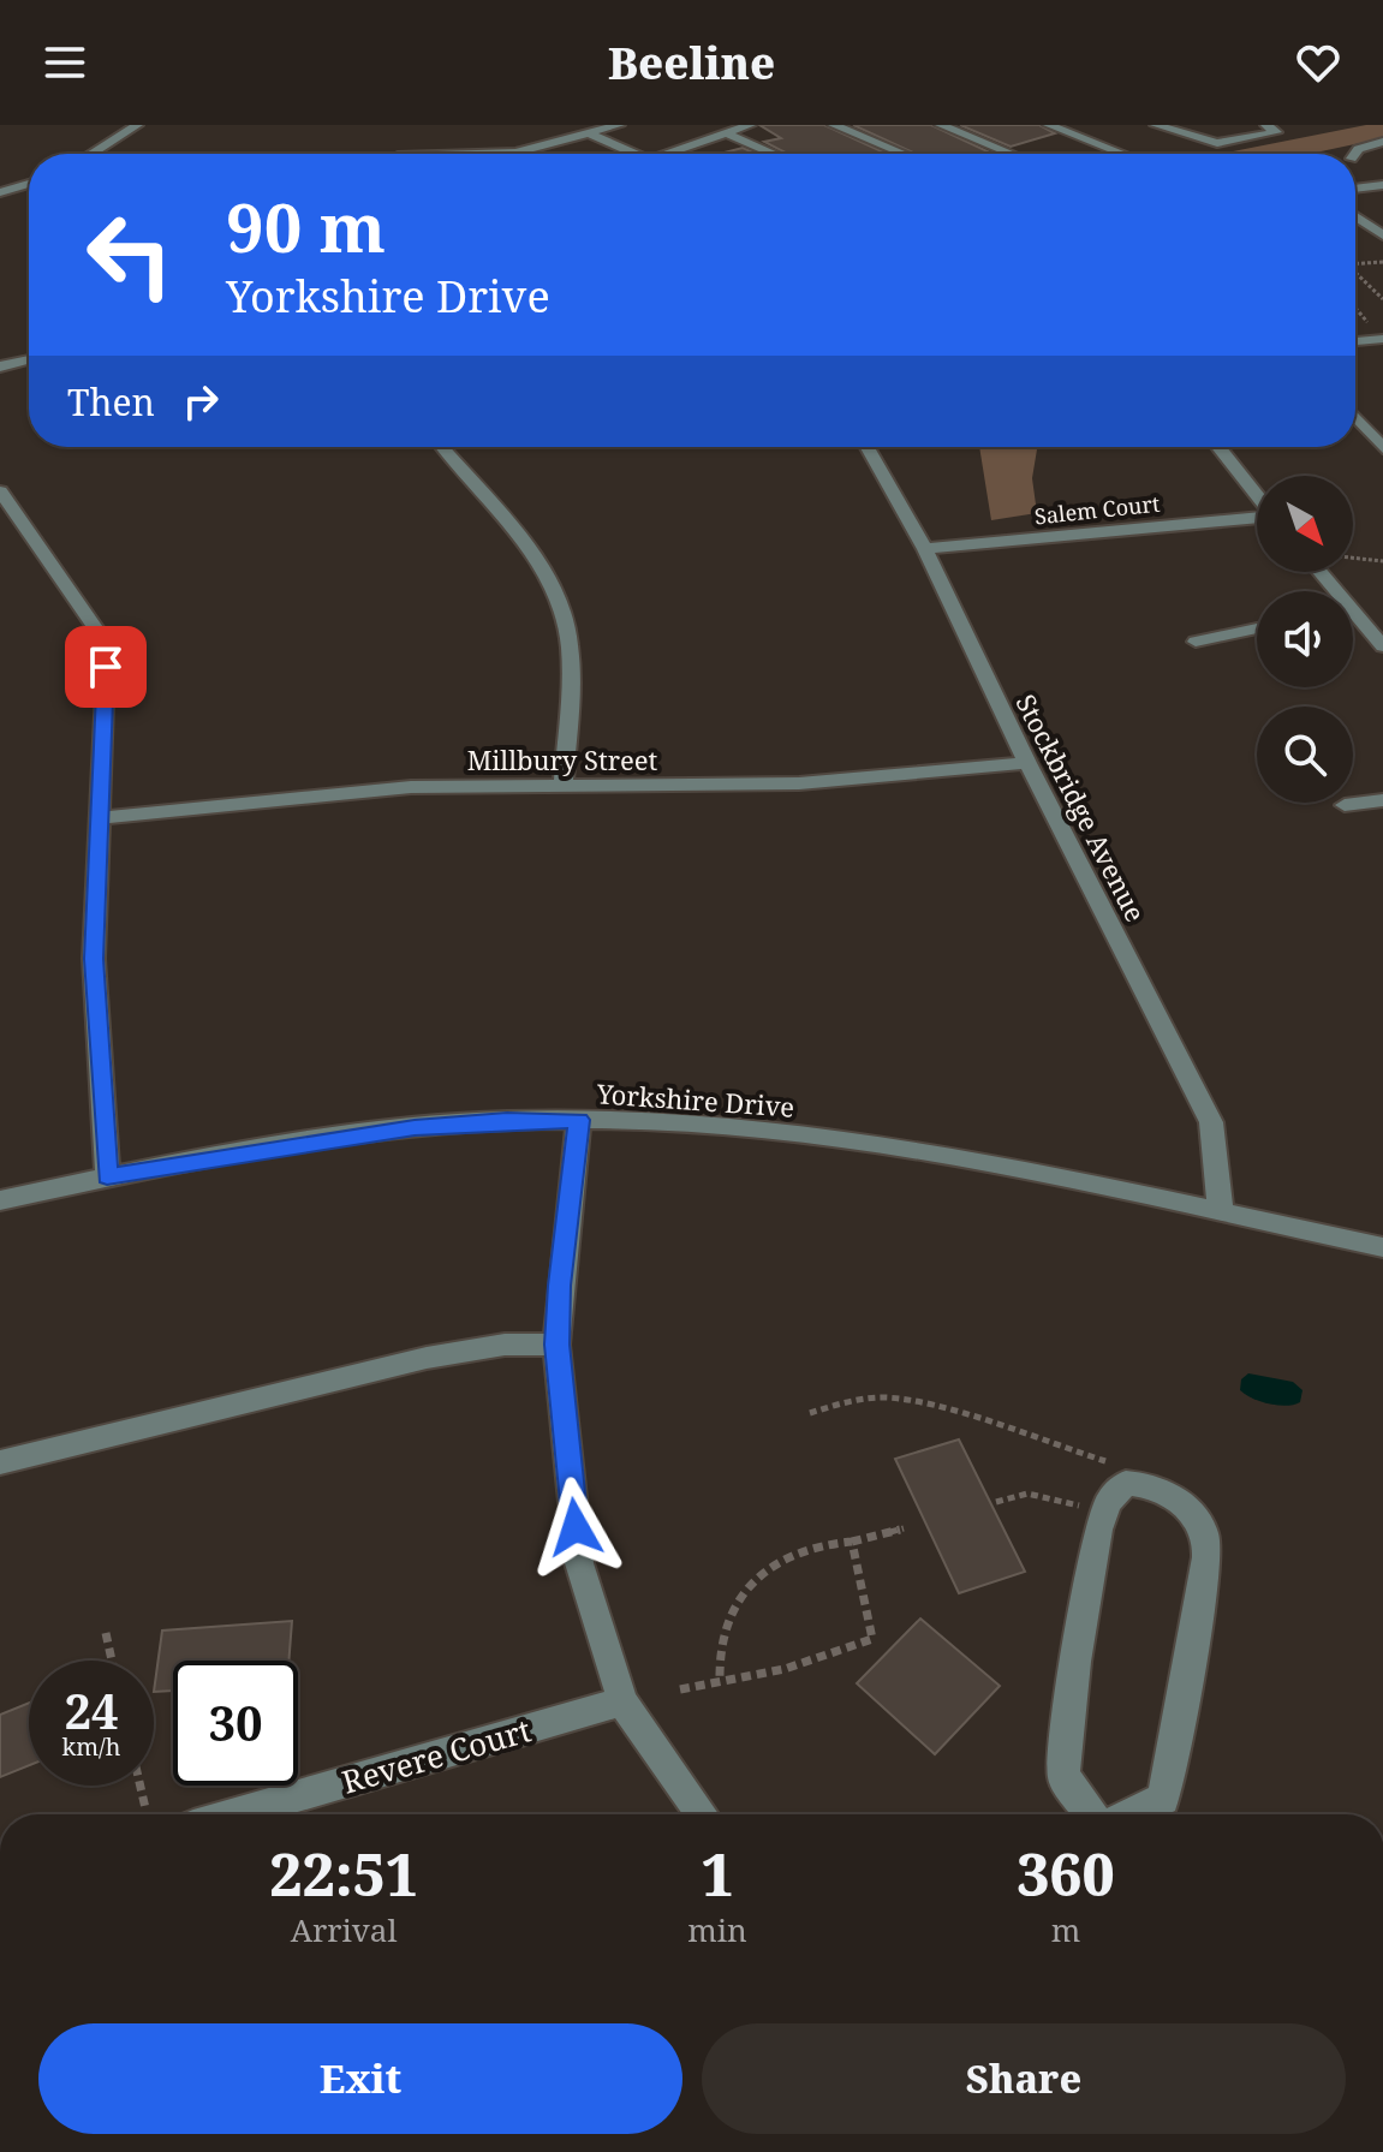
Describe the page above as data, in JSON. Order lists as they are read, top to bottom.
{
  "streets": {
    "street": [
      "Salem Court",
      "Millbury Street",
      "Stockbridge Avenue",
      "Yorkshire Drive",
      "Revere Court"
    ]
  },
  "crossings": [
    ["Salem Court", "Stockbridge Avenue"],
    ["Millbury Street", "Stockbridge Avenue"],
    ["Stockbridge Avenue", "Yorkshire Drive"]
  ],
  "north": "bottom right",
  "page": {
    "header": "Beeline",
    "turn": ["90 m", "Yorkshire Drive"],
    "then": "Then",
    "speed": "24 km/h",
    "limit": "30",
    "eta": [
      "22:51",
      "Arrival",
      "1",
      "min",
      "360",
      "m"
    ],
    "buttons": ["Exit", "Share"]
  }
}
